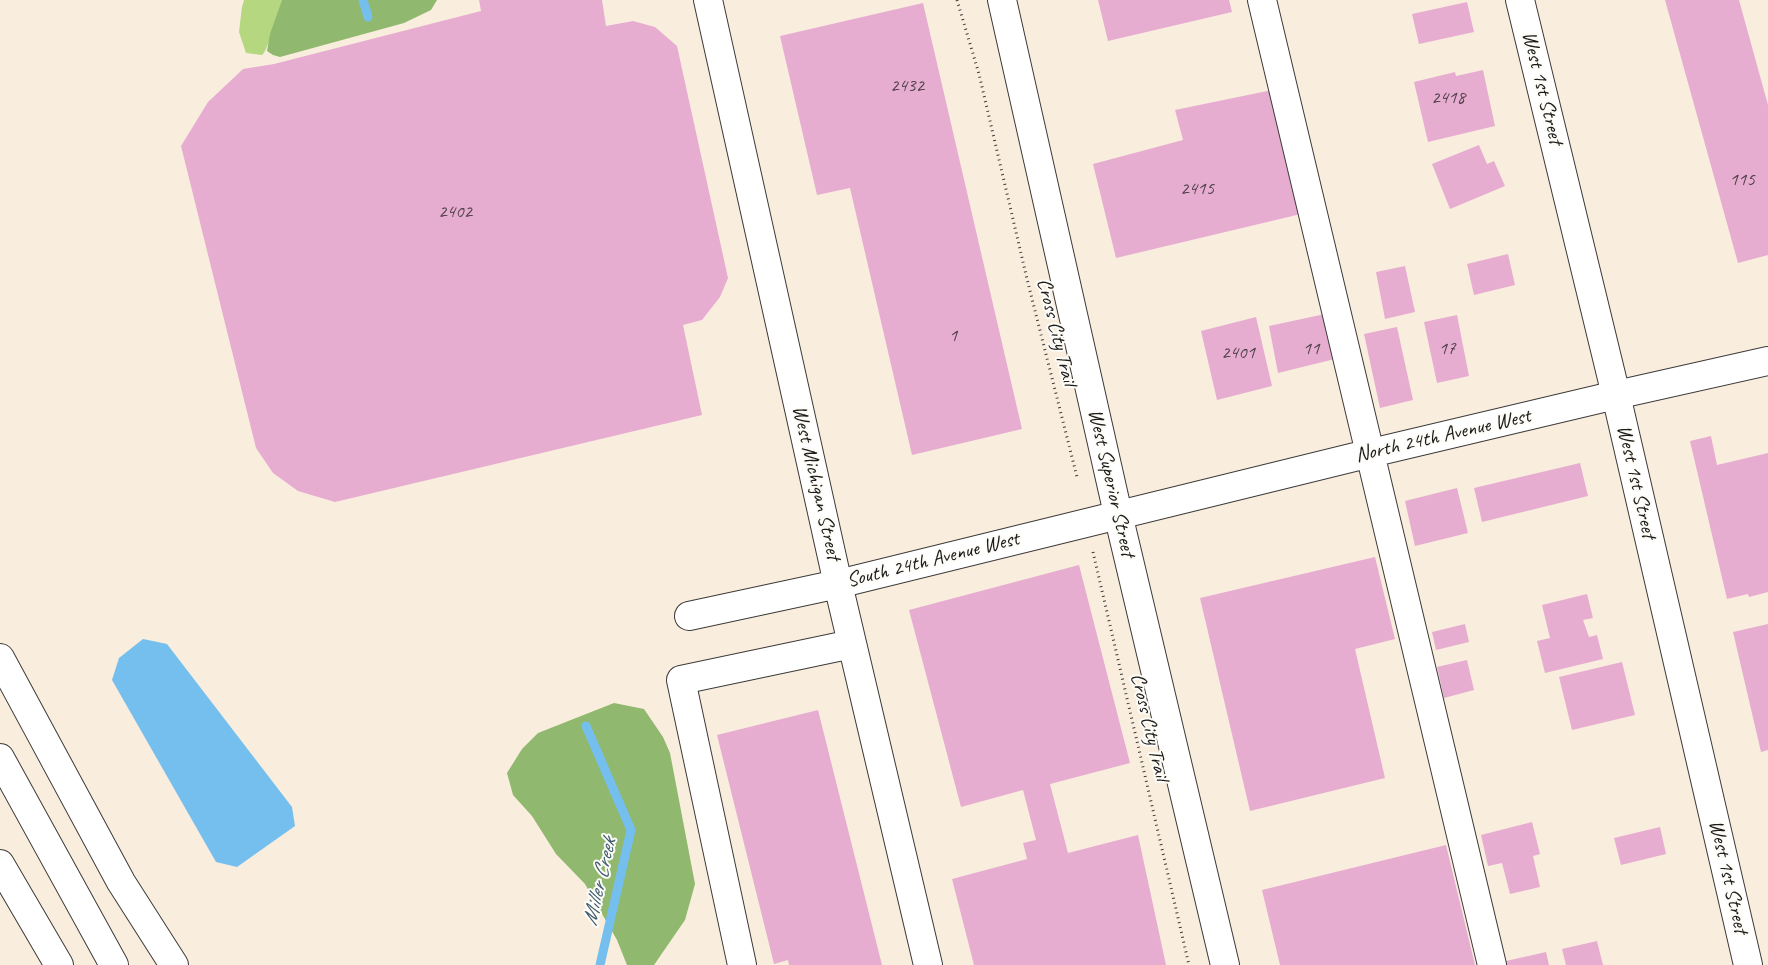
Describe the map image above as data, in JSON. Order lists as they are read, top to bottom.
{
  "streets": {
    "main road": [
      "West 1st Street",
      "North 24th Avenue West",
      "West Michigan Street",
      "West Superior Street",
      "South 24th Avenue West"
    ],
    "path": ["Cross City Trail"]
  },
  "crossings": [
    ["West 1st Street", "North 24th Avenue West"],
    ["Cross City Trail", "South 24th Avenue West"],
    ["North 24th Avenue West", "West Superior Street"],
    ["North 24th Avenue West", "South 24th Avenue West"],
    ["West Michigan Street", "South 24th Avenue West"],
    ["West Superior Street", "South 24th Avenue West"]
  ],
  "water": ["Miller Creek"],
  "house_numbers": [
    "2432",
    "2418",
    "115",
    "2415",
    "2402",
    "1",
    "11",
    "17",
    "2401"
  ]
}
